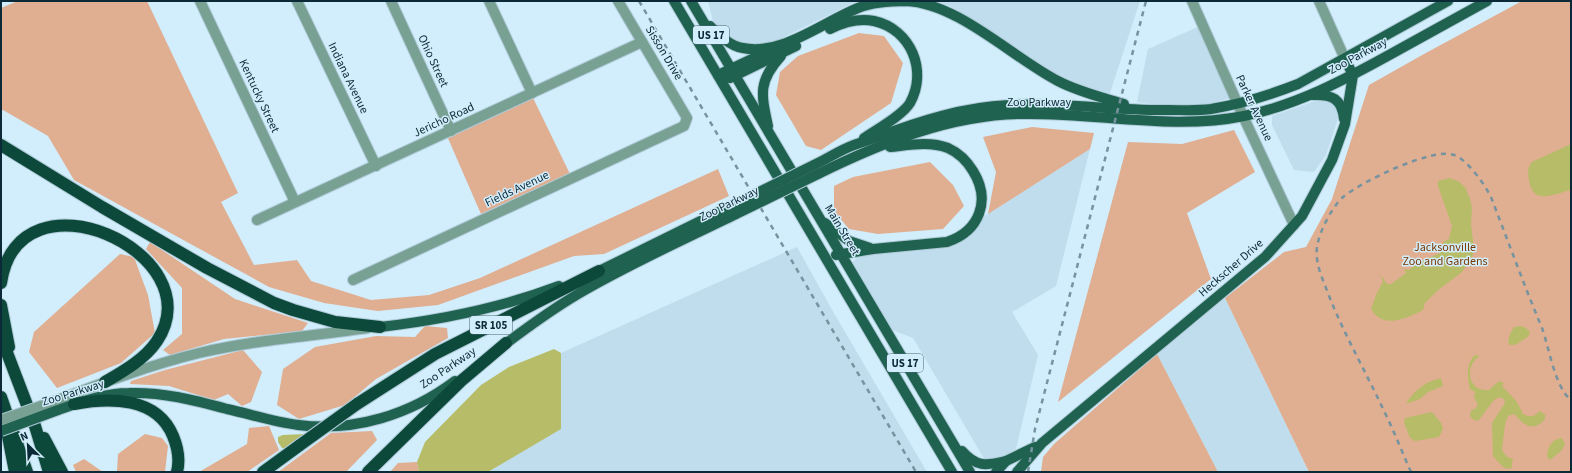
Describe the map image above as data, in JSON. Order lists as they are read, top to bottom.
{
  "streets": {
    "highway": ["SR 105"],
    "main road": [
      "US 17",
      "Zoo Parkway",
      "Main Street",
      "Heckscher Drive"
    ],
    "street": [
      "Sisson Drive",
      "Ohio Street",
      "Indiana Avenue",
      "Kentucky Street",
      "Parker Avenue",
      "Jericho Road",
      "Fields Avenue"
    ]
  },
  "crossings": [
    ["Sisson Drive", "Jericho Road"],
    ["Sisson Drive", "Fields Avenue"],
    ["Zoo Parkway", "Parker Avenue"],
    ["Zoo Parkway", "Heckscher Drive"],
    ["Zoo Parkway", "SR 105"],
    ["Ohio Street", "Jericho Road"],
    ["Indiana Avenue", "Jericho Road"],
    ["Kentucky Street", "Jericho Road"],
    ["Parker Avenue", "Heckscher Drive"]
  ],
  "parks": ["Jacksonville Zoo and Gardens"],
  "north": "top left"
}
